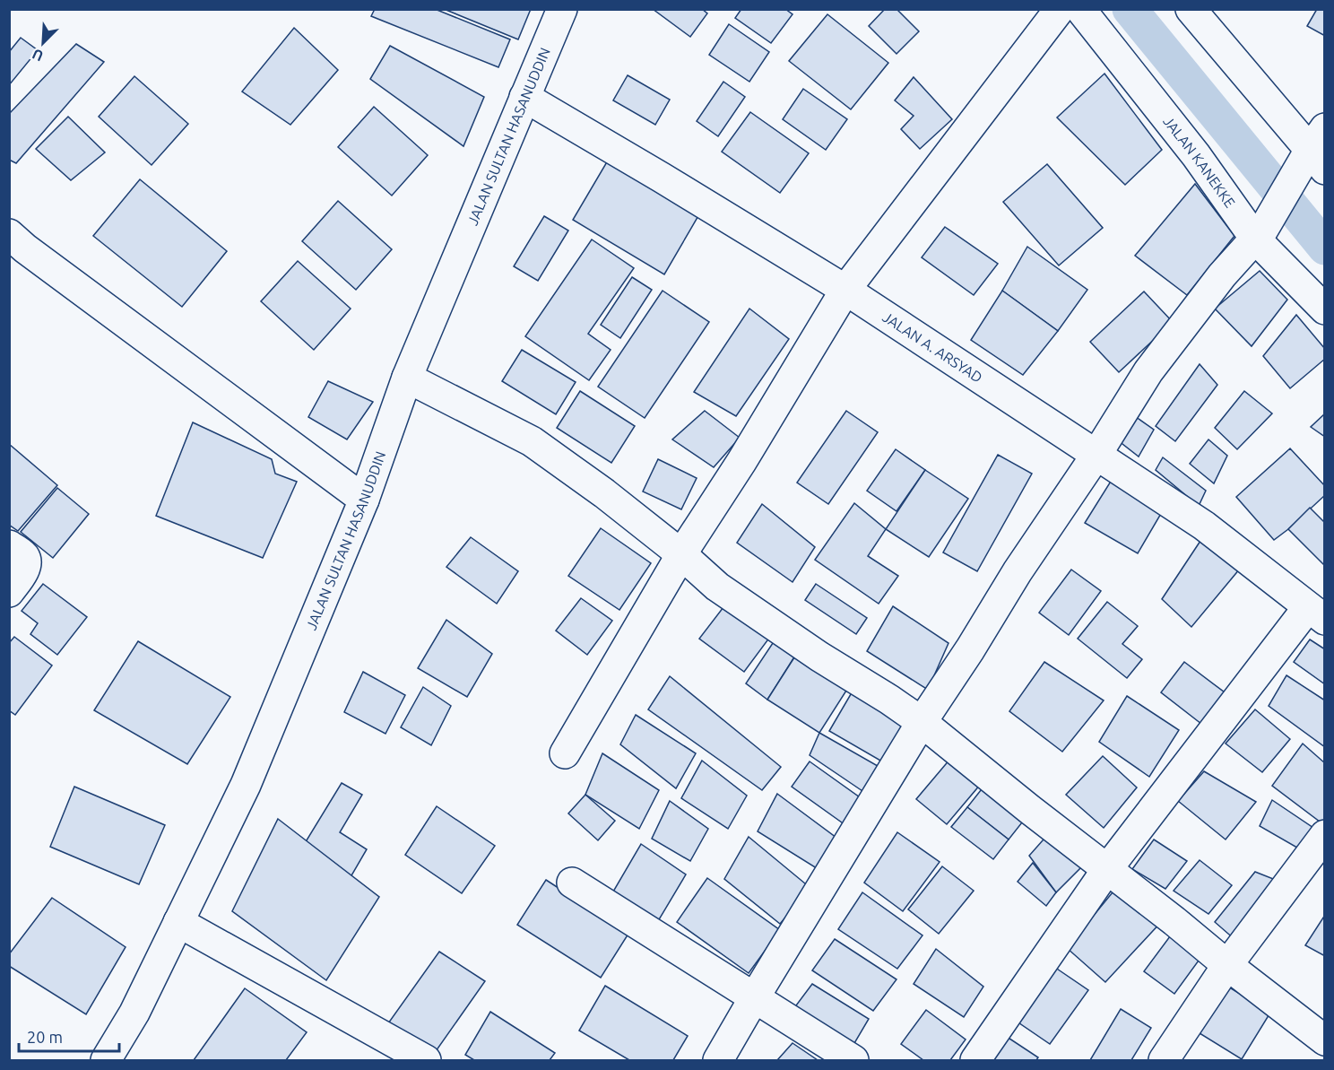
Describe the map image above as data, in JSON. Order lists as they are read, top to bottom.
{
  "streets": {
    "main road": ["JALAN SULTAN HASANUDDIN", "JALAN KANEKKE", "JALAN A. ARSYAD"]
  },
  "crossings": [
    ["JALAN SULTAN HASANUDDIN", "JALAN A. ARSYAD"]
  ],
  "scale_bar": "20 m",
  "north": "bottom left"
}
